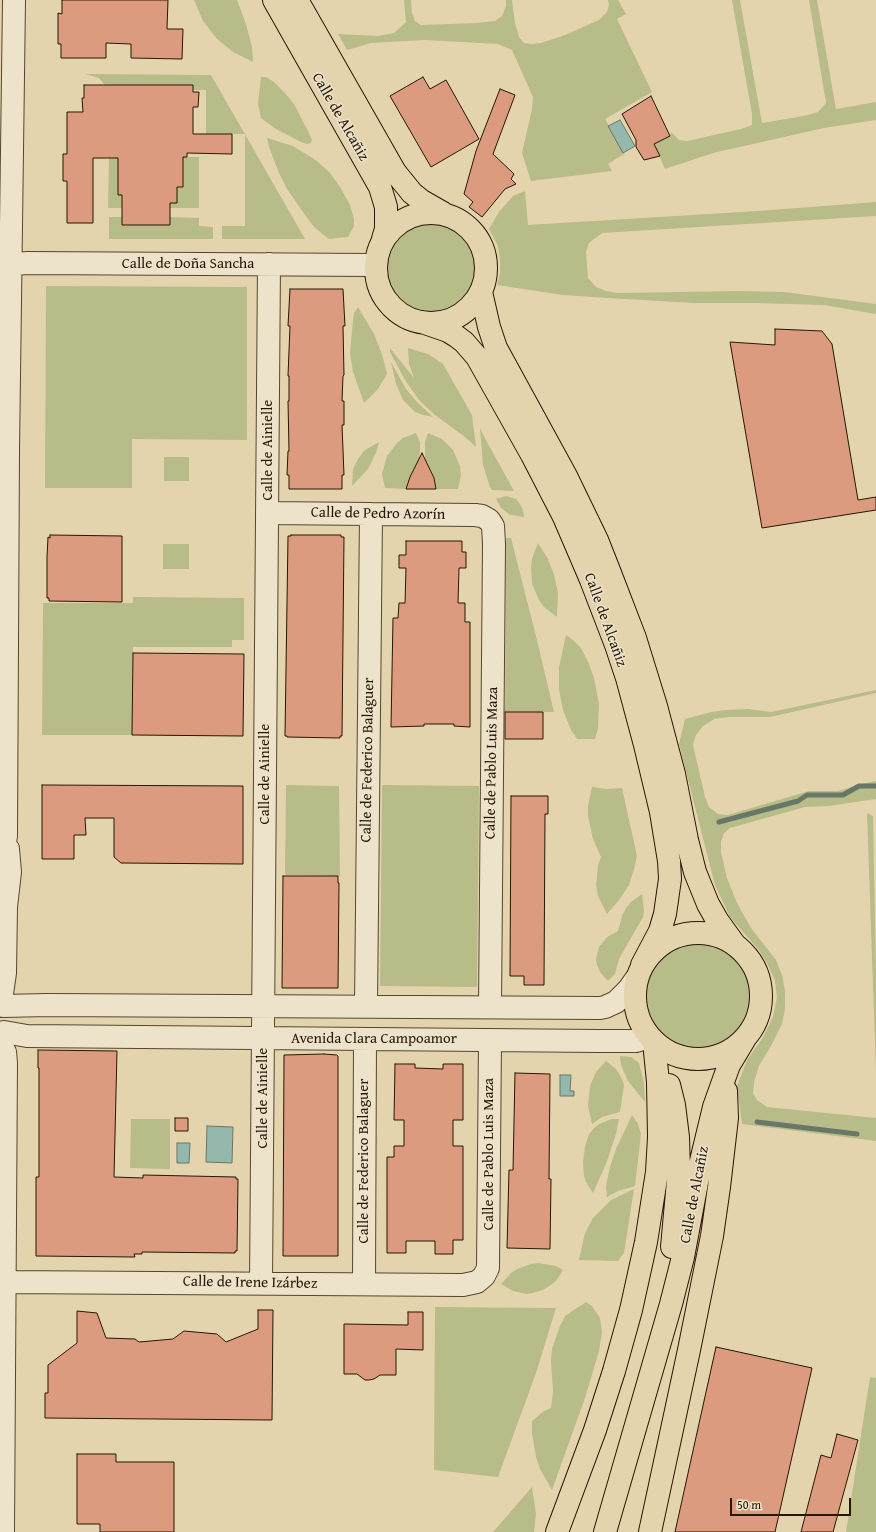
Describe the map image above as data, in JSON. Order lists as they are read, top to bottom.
{
  "streets": {
    "main road": ["Calle de Alcañiz"],
    "street": [
      "Calle de Doña Sancha",
      "Calle de Ainielle",
      "Calle de Pedro Azorín",
      "Calle de Federico Balaguer",
      "Calle de Pablo Luis Maza",
      "Avenida Clara Campoamor",
      "Calle de Irene Izárbez"
    ]
  },
  "crossings": [
    ["Calle de Alcañiz", "Calle de Doña Sancha"],
    ["Calle de Alcañiz", "Avenida Clara Campoamor"],
    ["Calle de Doña Sancha", "Calle de Ainielle"],
    ["Calle de Ainielle", "Calle de Pedro Azorín"],
    ["Calle de Ainielle", "Avenida Clara Campoamor"],
    ["Calle de Ainielle", "Calle de Irene Izárbez"],
    ["Calle de Pedro Azorín", "Calle de Federico Balaguer"],
    ["Calle de Pedro Azorín", "Calle de Pablo Luis Maza"],
    ["Calle de Federico Balaguer", "Avenida Clara Campoamor"],
    ["Calle de Federico Balaguer", "Calle de Irene Izárbez"],
    ["Calle de Pablo Luis Maza", "Avenida Clara Campoamor"],
    ["Calle de Pablo Luis Maza", "Calle de Irene Izárbez"]
  ],
  "scale_bar": "50 m"
}
